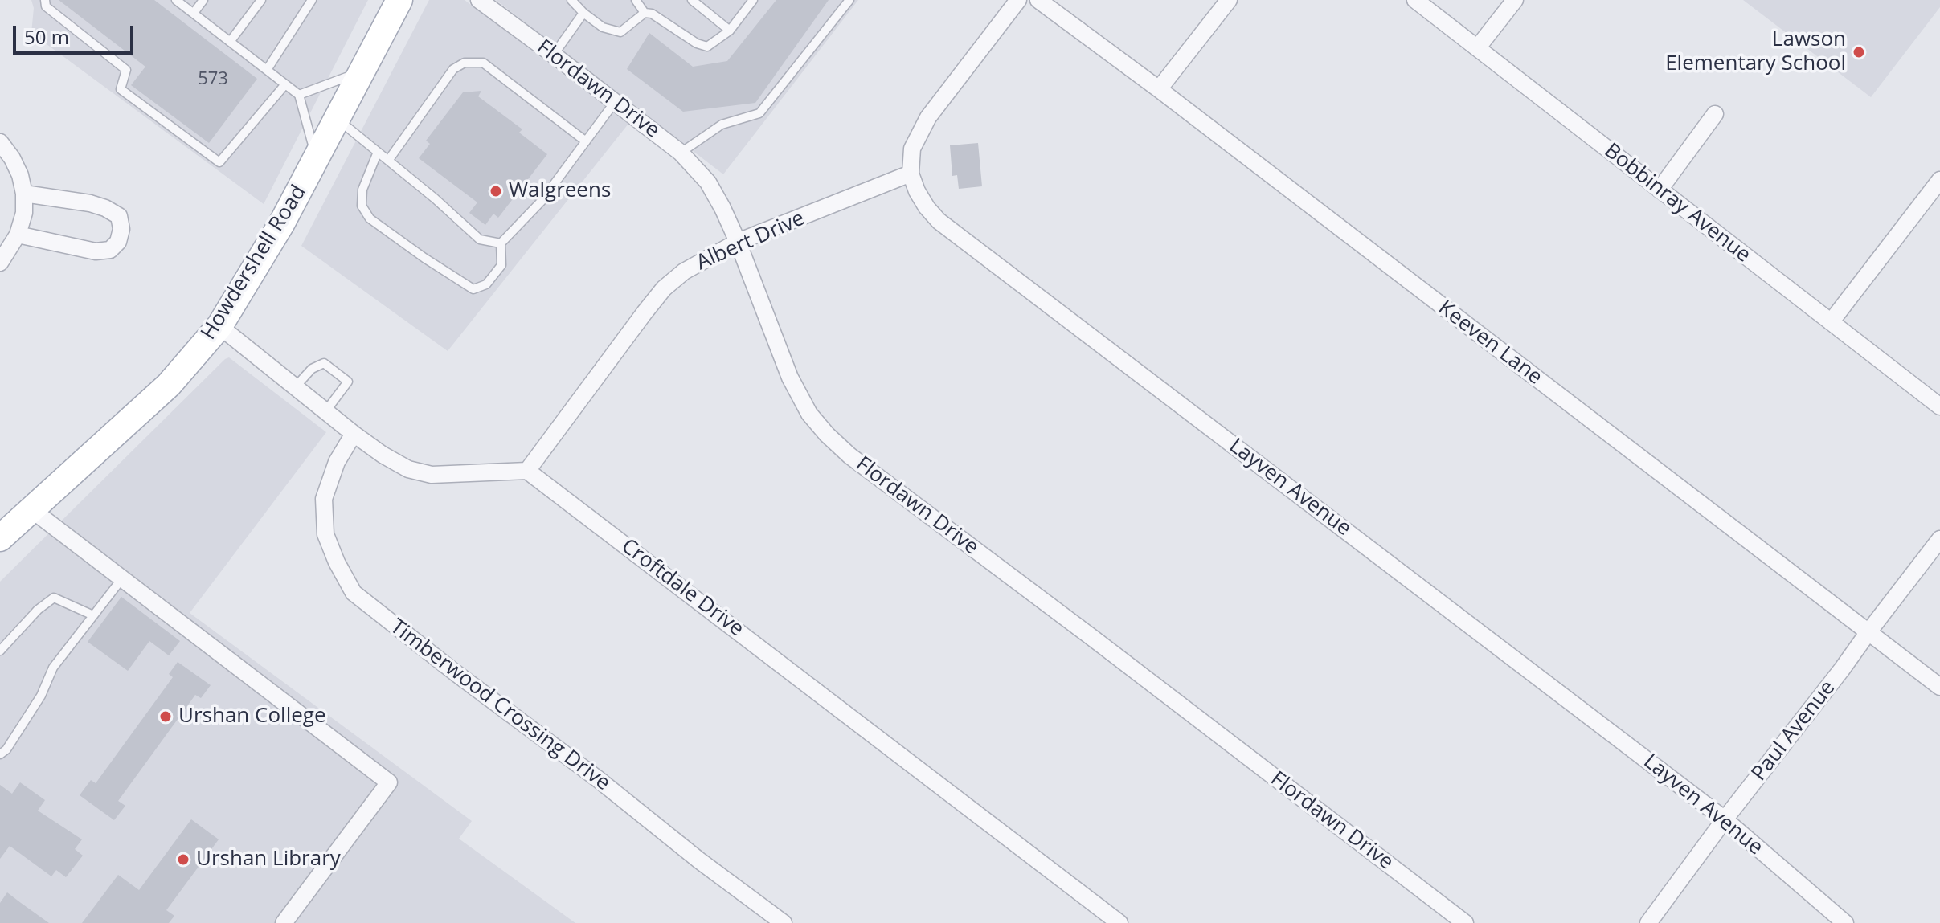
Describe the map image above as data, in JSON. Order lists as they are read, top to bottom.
{
  "streets": {
    "main road": ["Howdershell Road"],
    "street": [
      "Flordawn Drive",
      "Bobbinray Avenue",
      "Albert Drive",
      "Keeven Lane",
      "Layven Avenue",
      "Croftdale Drive",
      "Timberwood Crossing Drive",
      "Paul Avenue"
    ]
  },
  "crossings": [
    ["Flordawn Drive", "Albert Drive"],
    ["Albert Drive", "Layven Avenue"],
    ["Albert Drive", "Croftdale Drive"],
    ["Keeven Lane", "Paul Avenue"],
    ["Layven Avenue", "Paul Avenue"]
  ],
  "places": [
    "Lawson Elementary School",
    "Walgreens",
    "Urshan College",
    "Urshan Library"
  ],
  "house_numbers": ["573"],
  "scale_bar": "50 m"
}
